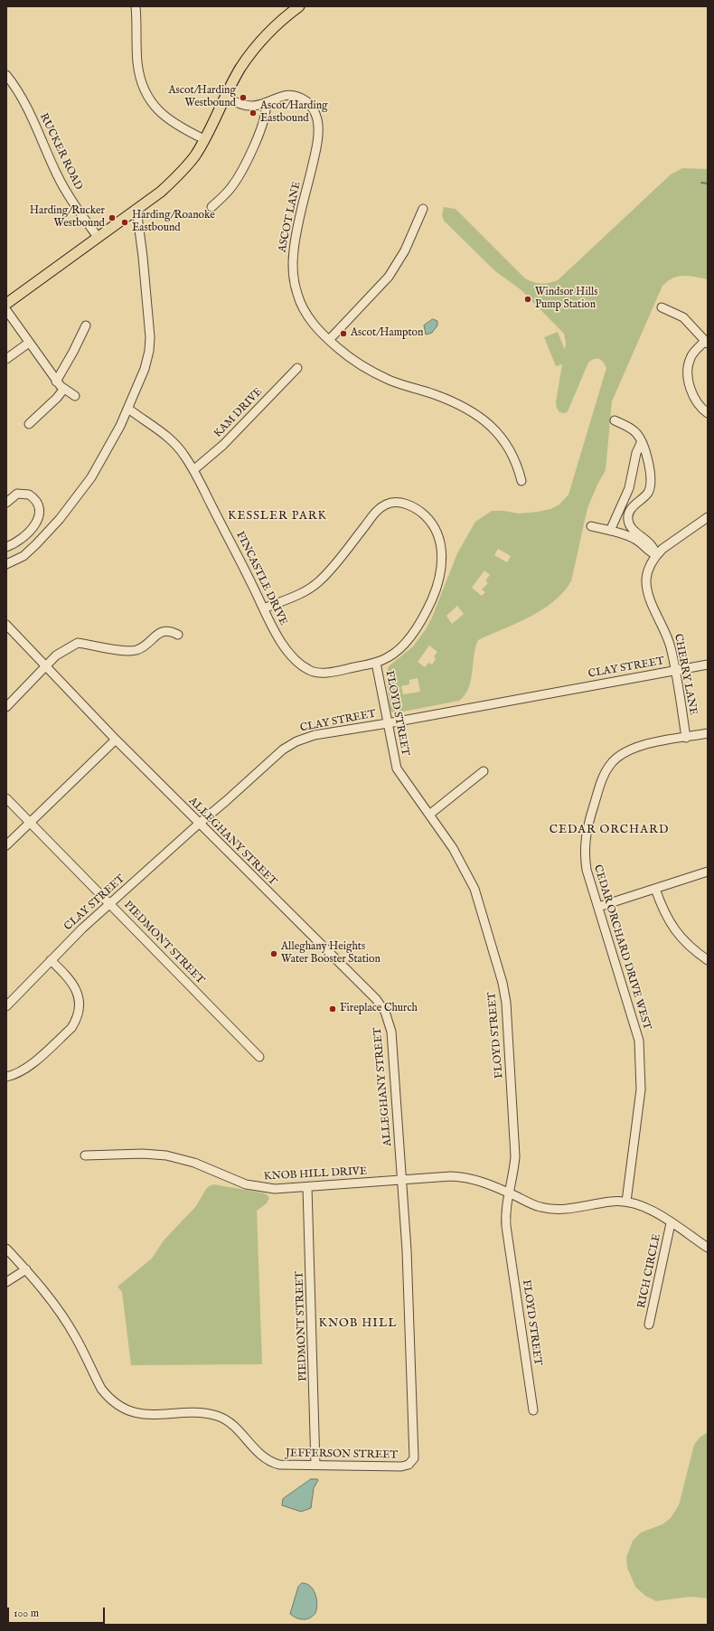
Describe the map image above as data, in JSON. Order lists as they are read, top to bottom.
{
  "streets": {
    "street": [
      "RUCKER ROAD",
      "ASCOT LANE",
      "KAM DRIVE",
      "FINCASTLE DRIVE",
      "CLAY STREET",
      "CHERRY LANE",
      "FLOYD STREET",
      "ALLEGHANY STREET",
      "PIEDMONT STREET",
      "CEDAR ORCHARD DRIVE WEST",
      "KNOB HILL DRIVE",
      "RICH CIRCLE",
      "JEFFERSON STREET"
    ]
  },
  "crossings": [
    ["KAM DRIVE", "FINCASTLE DRIVE"],
    ["FINCASTLE DRIVE", "FLOYD STREET"],
    ["CLAY STREET", "CHERRY LANE"],
    ["CLAY STREET", "FLOYD STREET"],
    ["CLAY STREET", "ALLEGHANY STREET"],
    ["CLAY STREET", "PIEDMONT STREET"],
    ["CHERRY LANE", "CEDAR ORCHARD DRIVE WEST"],
    ["FLOYD STREET", "KNOB HILL DRIVE"],
    ["ALLEGHANY STREET", "KNOB HILL DRIVE"],
    ["ALLEGHANY STREET", "JEFFERSON STREET"],
    ["PIEDMONT STREET", "KNOB HILL DRIVE"],
    ["PIEDMONT STREET", "JEFFERSON STREET"],
    ["CEDAR ORCHARD DRIVE WEST", "KNOB HILL DRIVE"],
    ["KNOB HILL DRIVE", "RICH CIRCLE"]
  ],
  "districts": ["KESSLER PARK", "CEDAR ORCHARD", "KNOB HILL"],
  "places": [
    "Ascot/Harding Westbound",
    "Ascot/Harding Eastbound",
    "Harding/Rucker Westbound",
    "Harding/Roanoke Eastbound",
    "Windsor Hills Pump Station",
    "Ascot/Hampton",
    "Alleghany Heights Water Booster Station",
    "Fireplace Church"
  ],
  "scale_bar": "100 m"
}
